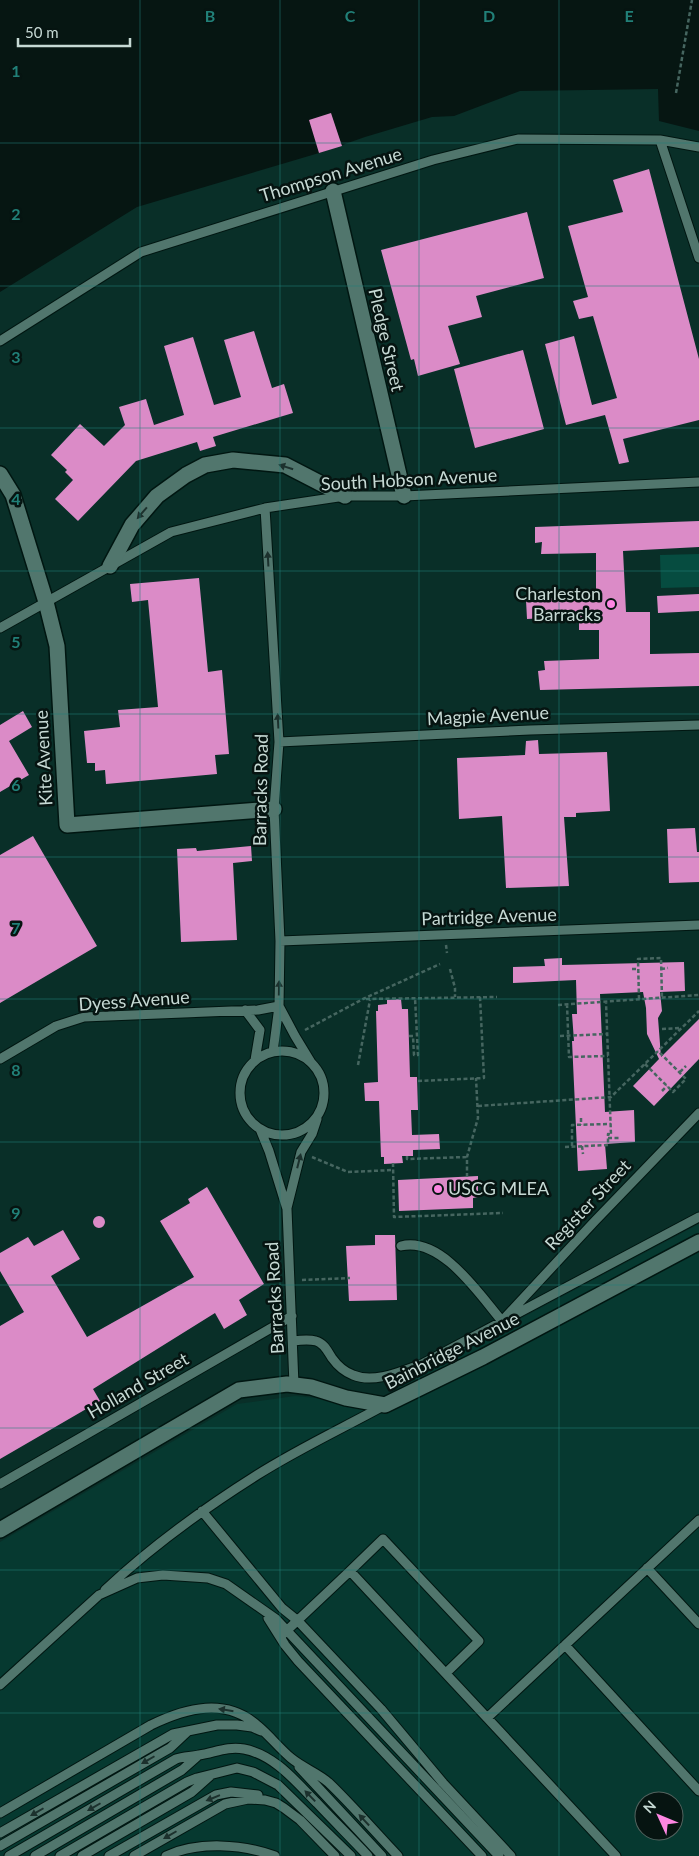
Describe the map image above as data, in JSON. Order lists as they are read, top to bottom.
{
  "streets": {
    "street": ["Pledge Street", "Kite Avenue", "Bainbridge Avenue"],
    "lane": [
      "Thompson Avenue",
      "South Hobson Avenue",
      "Magpie Avenue",
      "Barracks Road",
      "Partridge Avenue",
      "Dyess Avenue",
      "Register Street",
      "Holland Street"
    ]
  },
  "crossings": [
    ["Thompson Avenue", "Pledge Street"],
    ["Pledge Street", "South Hobson Avenue"],
    ["South Hobson Avenue", "Kite Avenue"],
    ["South Hobson Avenue", "Barracks Road"],
    ["Magpie Avenue", "Barracks Road"],
    ["Kite Avenue", "Barracks Road"],
    ["Barracks Road", "Partridge Avenue"],
    ["Barracks Road", "Dyess Avenue"],
    ["Barracks Road", "Bainbridge Avenue"],
    ["Barracks Road", "Holland Street"]
  ],
  "one_way": ["Barracks Road"],
  "places": ["Charleston Barracks", "USCG MLEA"],
  "scale_bar": "50 m",
  "north": "top left",
  "grid": {
    "columns": [
      "B",
      "C",
      "D",
      "E"
    ],
    "rows": [
      "1",
      "2",
      "3",
      "4",
      "5",
      "6",
      "7",
      "8",
      "9"
    ]
  }
}
